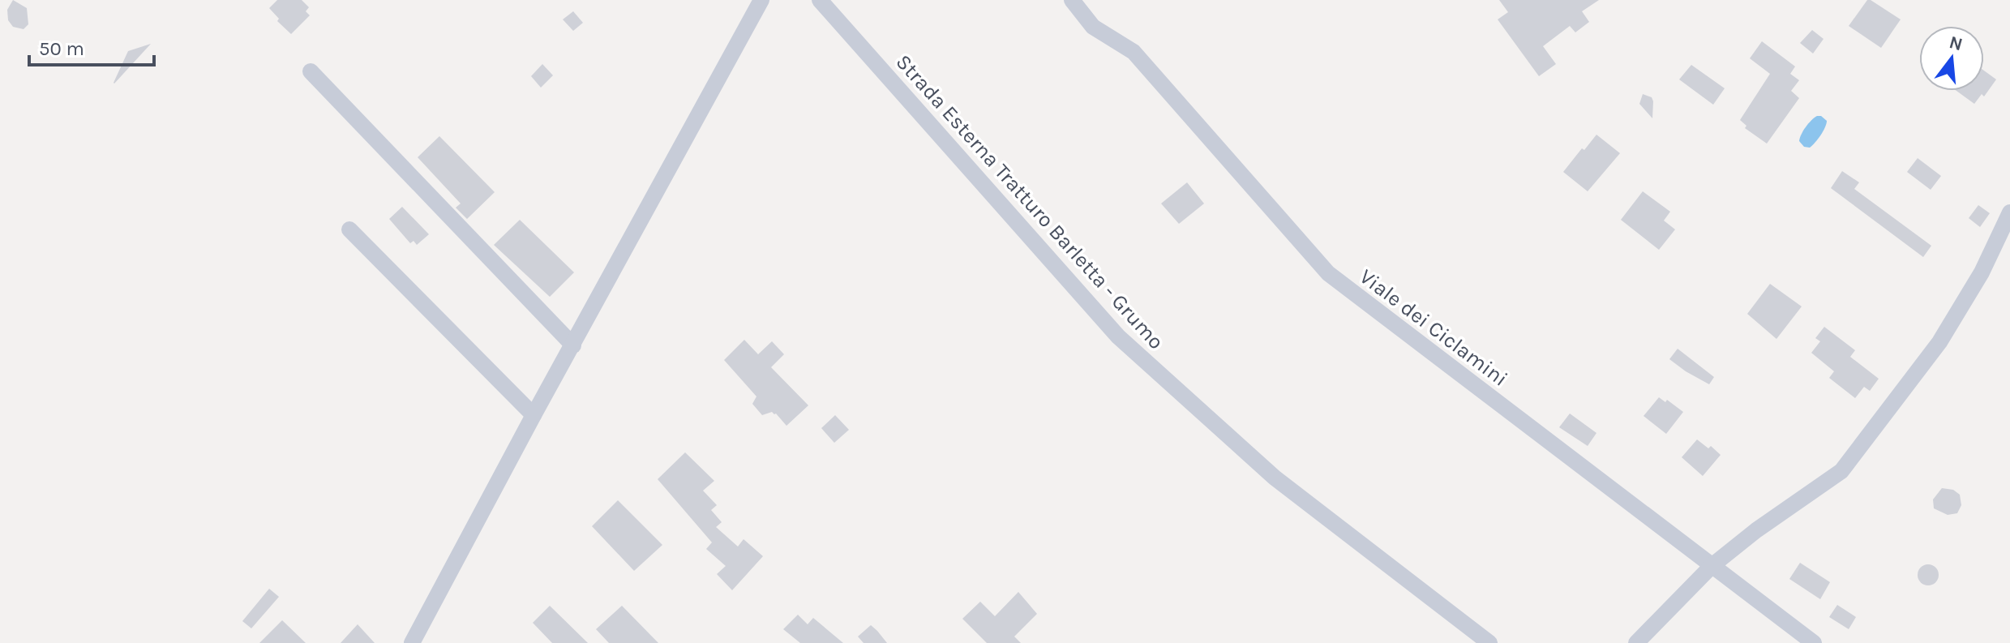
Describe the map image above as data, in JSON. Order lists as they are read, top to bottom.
{
  "streets": {
    "street": ["Strada Esterna Tratturo Barletta - Grumo", "Viale dei Ciclamini"]
  },
  "scale_bar": "50 m",
  "north": "top"
}
